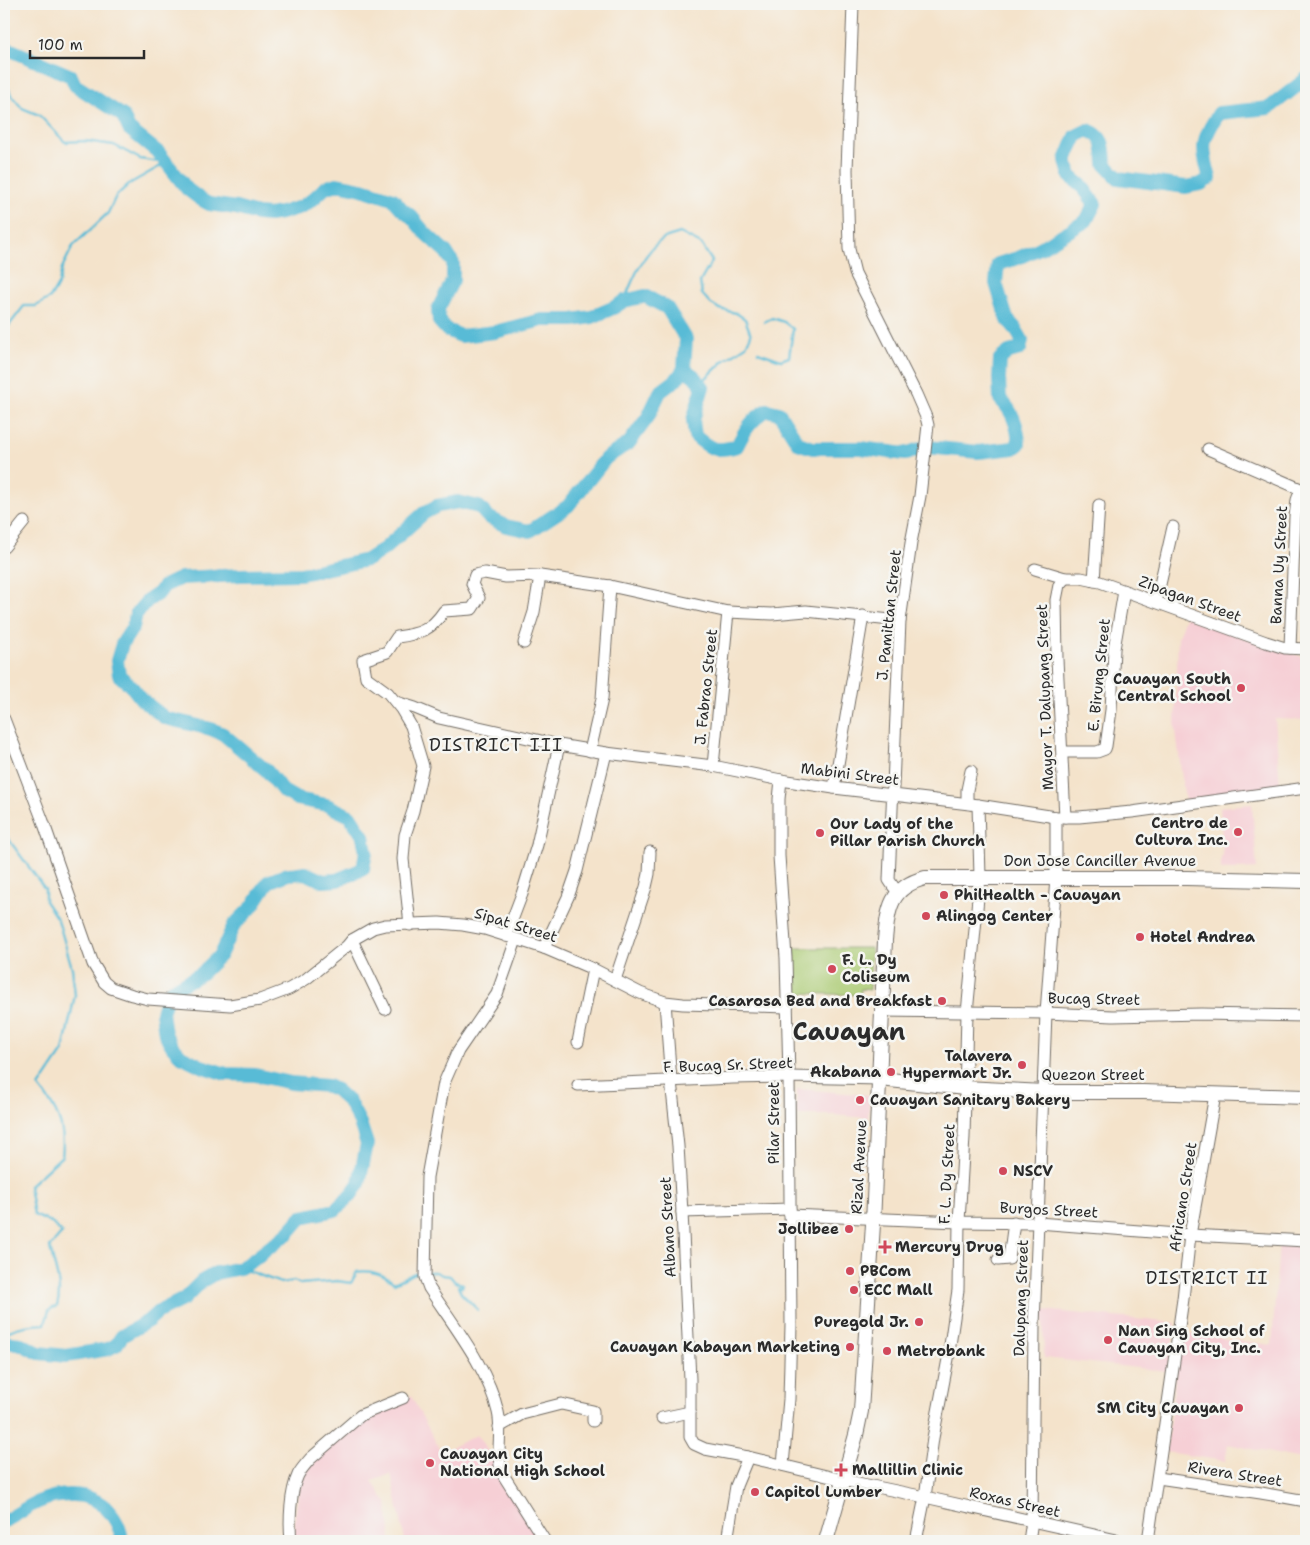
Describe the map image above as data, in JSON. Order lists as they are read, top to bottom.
{
  "streets": {
    "main road": ["Don Jose Canciller Avenue", "Quezon Street", "Rizal Avenue"],
    "street": [
      "Banna Uy Street",
      "Zipagan Street",
      "J. Pamittan Street",
      "E. Birung Street",
      "J. Fabrao Street",
      "Mayor T. Dalupang Street",
      "Mabini Street",
      "Sipat Street",
      "Bucag Street",
      "F. Bucag Sr. Street",
      "Pilar Street",
      "F. L. Dy Street",
      "Africano Street",
      "Burgos Street",
      "Albano Street",
      "Dalupang Street",
      "Rivera Street",
      "Roxas Street"
    ]
  },
  "crossings": [
    ["Banna Uy Street", "Zipagan Street"],
    ["Zipagan Street", "E. Birung Street"],
    ["Zipagan Street", "Mayor T. Dalupang Street"],
    ["J. Pamittan Street", "Mabini Street"],
    ["E. Birung Street", "Mayor T. Dalupang Street"],
    ["J. Fabrao Street", "Mabini Street"],
    ["Mayor T. Dalupang Street", "Mabini Street"],
    ["Mayor T. Dalupang Street", "Dalupang Street"],
    ["Mabini Street", "Pilar Street"],
    ["Mabini Street", "F. L. Dy Street"],
    ["Mabini Street", "Dalupang Street"],
    ["Don Jose Canciller Avenue", "Rizal Avenue"],
    ["Don Jose Canciller Avenue", "F. L. Dy Street"],
    ["Don Jose Canciller Avenue", "Dalupang Street"],
    ["Sipat Street", "Pilar Street"],
    ["Sipat Street", "Albano Street"],
    ["Bucag Street", "Rizal Avenue"],
    ["Bucag Street", "F. L. Dy Street"],
    ["Bucag Street", "Dalupang Street"],
    ["F. Bucag Sr. Street", "Quezon Street"],
    ["F. Bucag Sr. Street", "Pilar Street"],
    ["F. Bucag Sr. Street", "Rizal Avenue"],
    ["F. Bucag Sr. Street", "Albano Street"],
    ["Quezon Street", "Rizal Avenue"],
    ["Quezon Street", "F. L. Dy Street"],
    ["Quezon Street", "Africano Street"],
    ["Quezon Street", "Dalupang Street"],
    ["Pilar Street", "Burgos Street"],
    ["Pilar Street", "Roxas Street"],
    ["Rizal Avenue", "Burgos Street"],
    ["Rizal Avenue", "Roxas Street"],
    ["F. L. Dy Street", "Burgos Street"],
    ["F. L. Dy Street", "Roxas Street"],
    ["Africano Street", "Burgos Street"],
    ["Africano Street", "Rivera Street"],
    ["Burgos Street", "Albano Street"],
    ["Burgos Street", "Dalupang Street"],
    ["Albano Street", "Roxas Street"],
    ["Dalupang Street", "Roxas Street"]
  ],
  "districts": ["DISTRICT III", "Cauayan", "DISTRICT II"],
  "places": {
    "other": [
      "Cauayan South Central School",
      "Centro de Cultura Inc.",
      "Our Lady of the Pillar Parish Church",
      "PhilHealth - Cauayan",
      "Alingog Center",
      "Hotel Andrea",
      "F. L. Dy Coliseum",
      "Casarosa Bed and Breakfast",
      "Talavera Hypermart Jr.",
      "Akabana",
      "Cauayan Sanitary Bakery",
      "NSCV",
      "Jollibee",
      "PBCom",
      "ECC Mall",
      "Puregold Jr.",
      "Nan Sing School of Cauayan City, Inc.",
      "Cauayan Kabayan Marketing",
      "Metrobank",
      "SM City Cauayan",
      "Cauayan City National High School",
      "Capitol Lumber"
    ],
    "health": ["Mercury Drug", "Mallillin Clinic"]
  },
  "scale_bar": "100 m"
}
